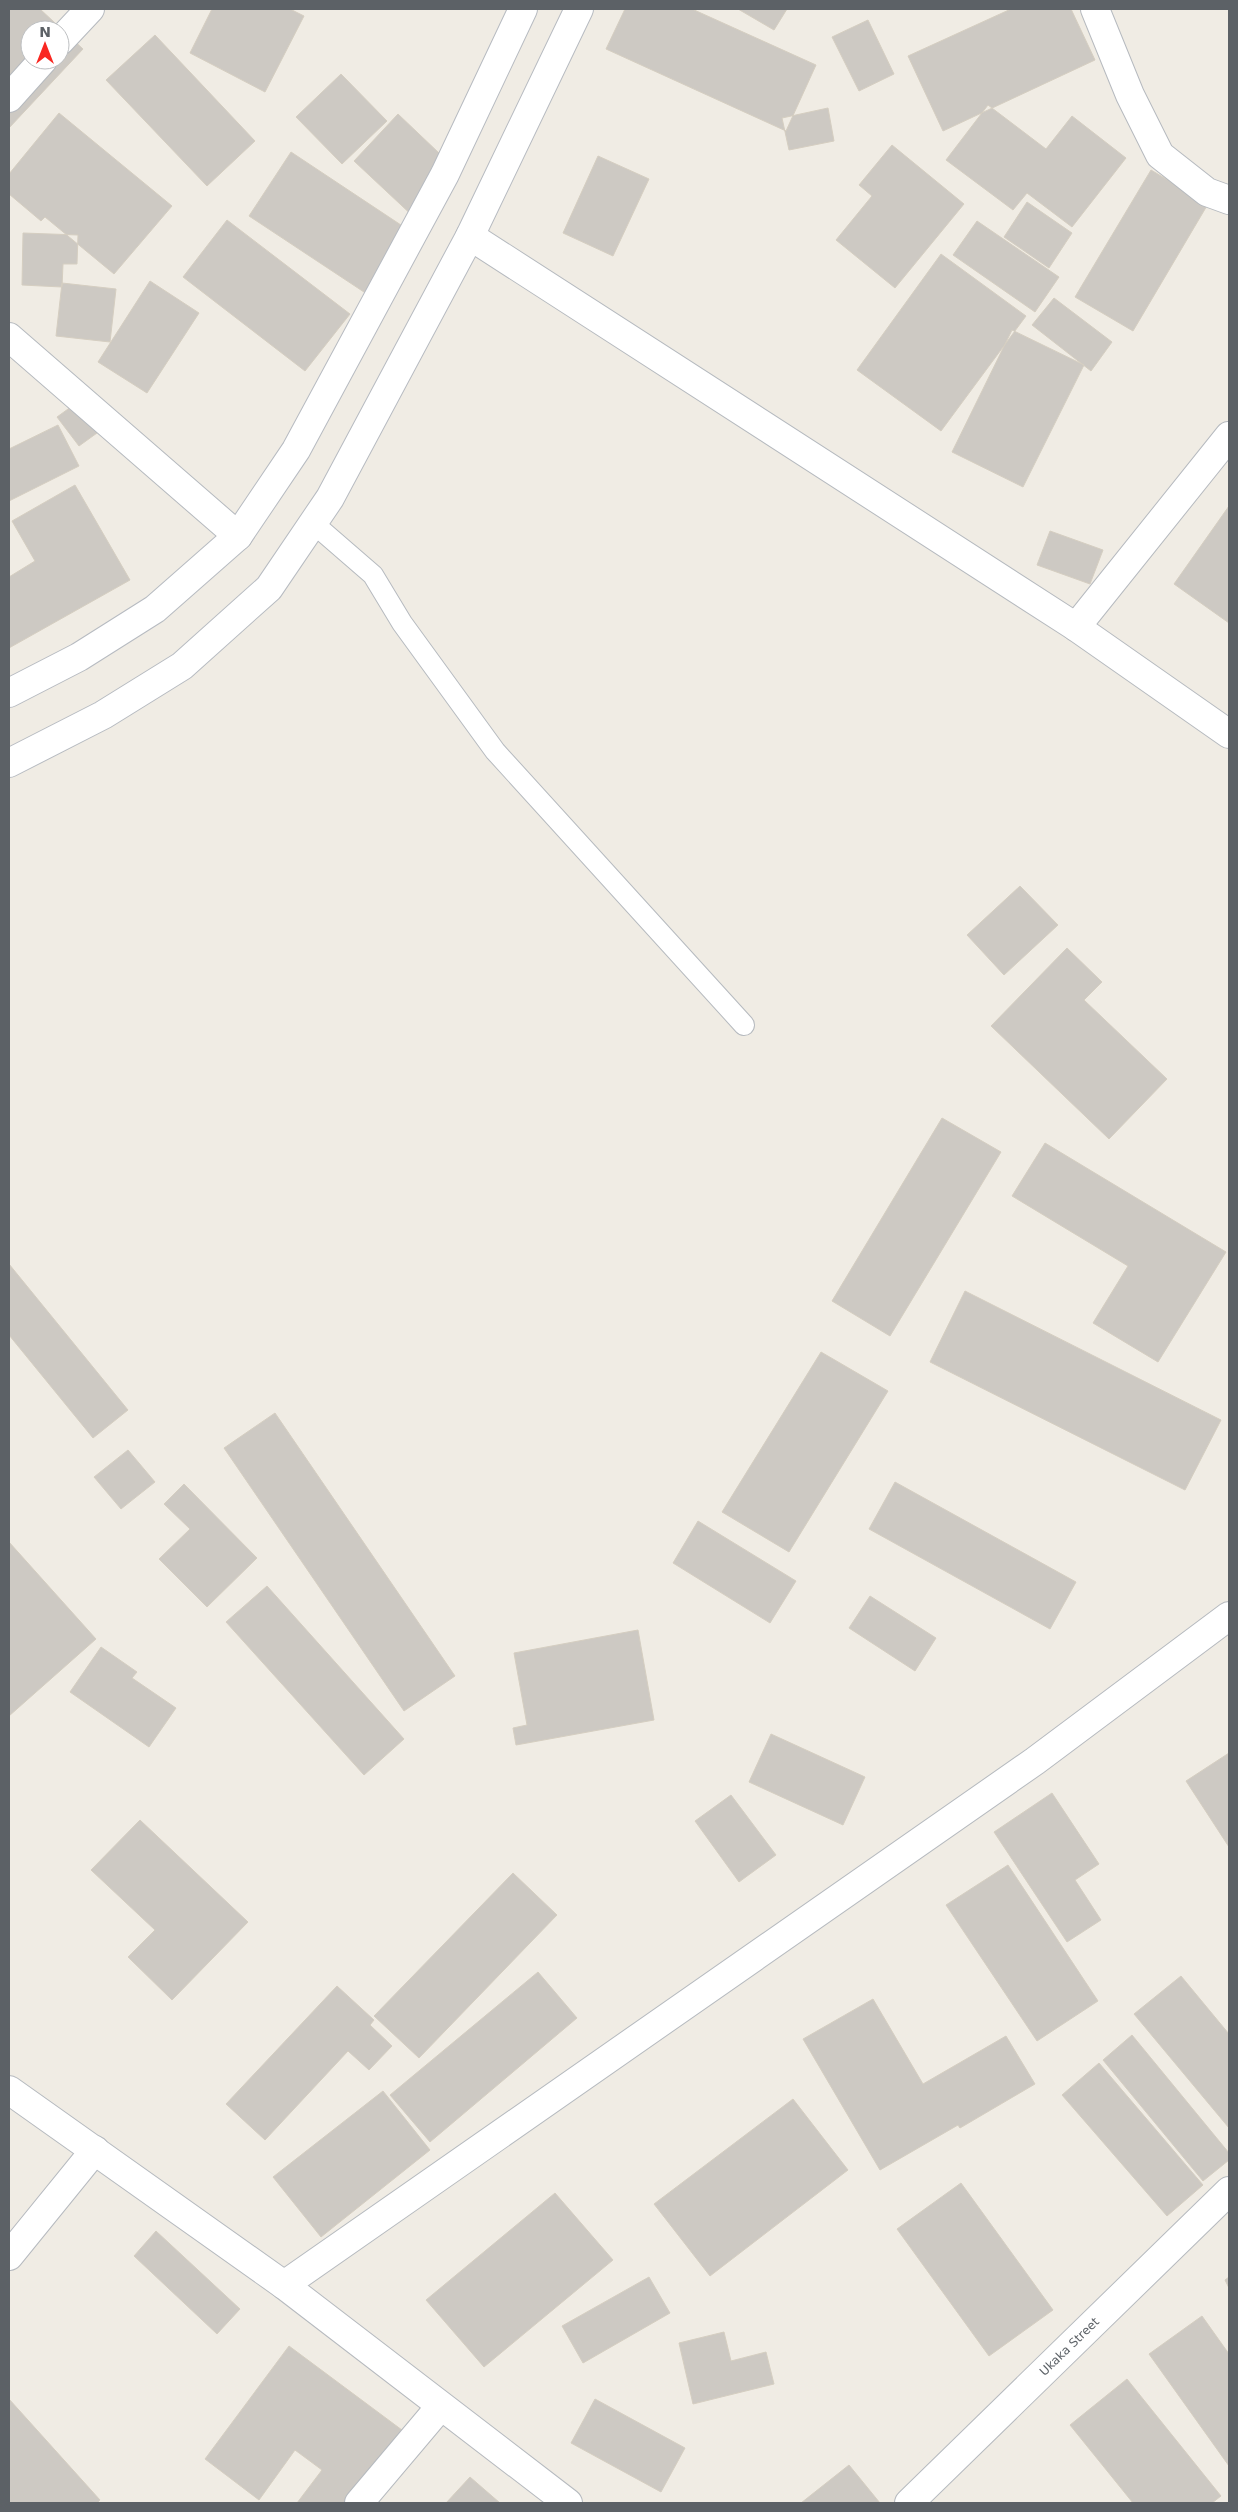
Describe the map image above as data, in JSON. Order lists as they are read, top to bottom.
{
  "streets": {
    "street": ["Ukaka Street"]
  },
  "north": "top"
}
